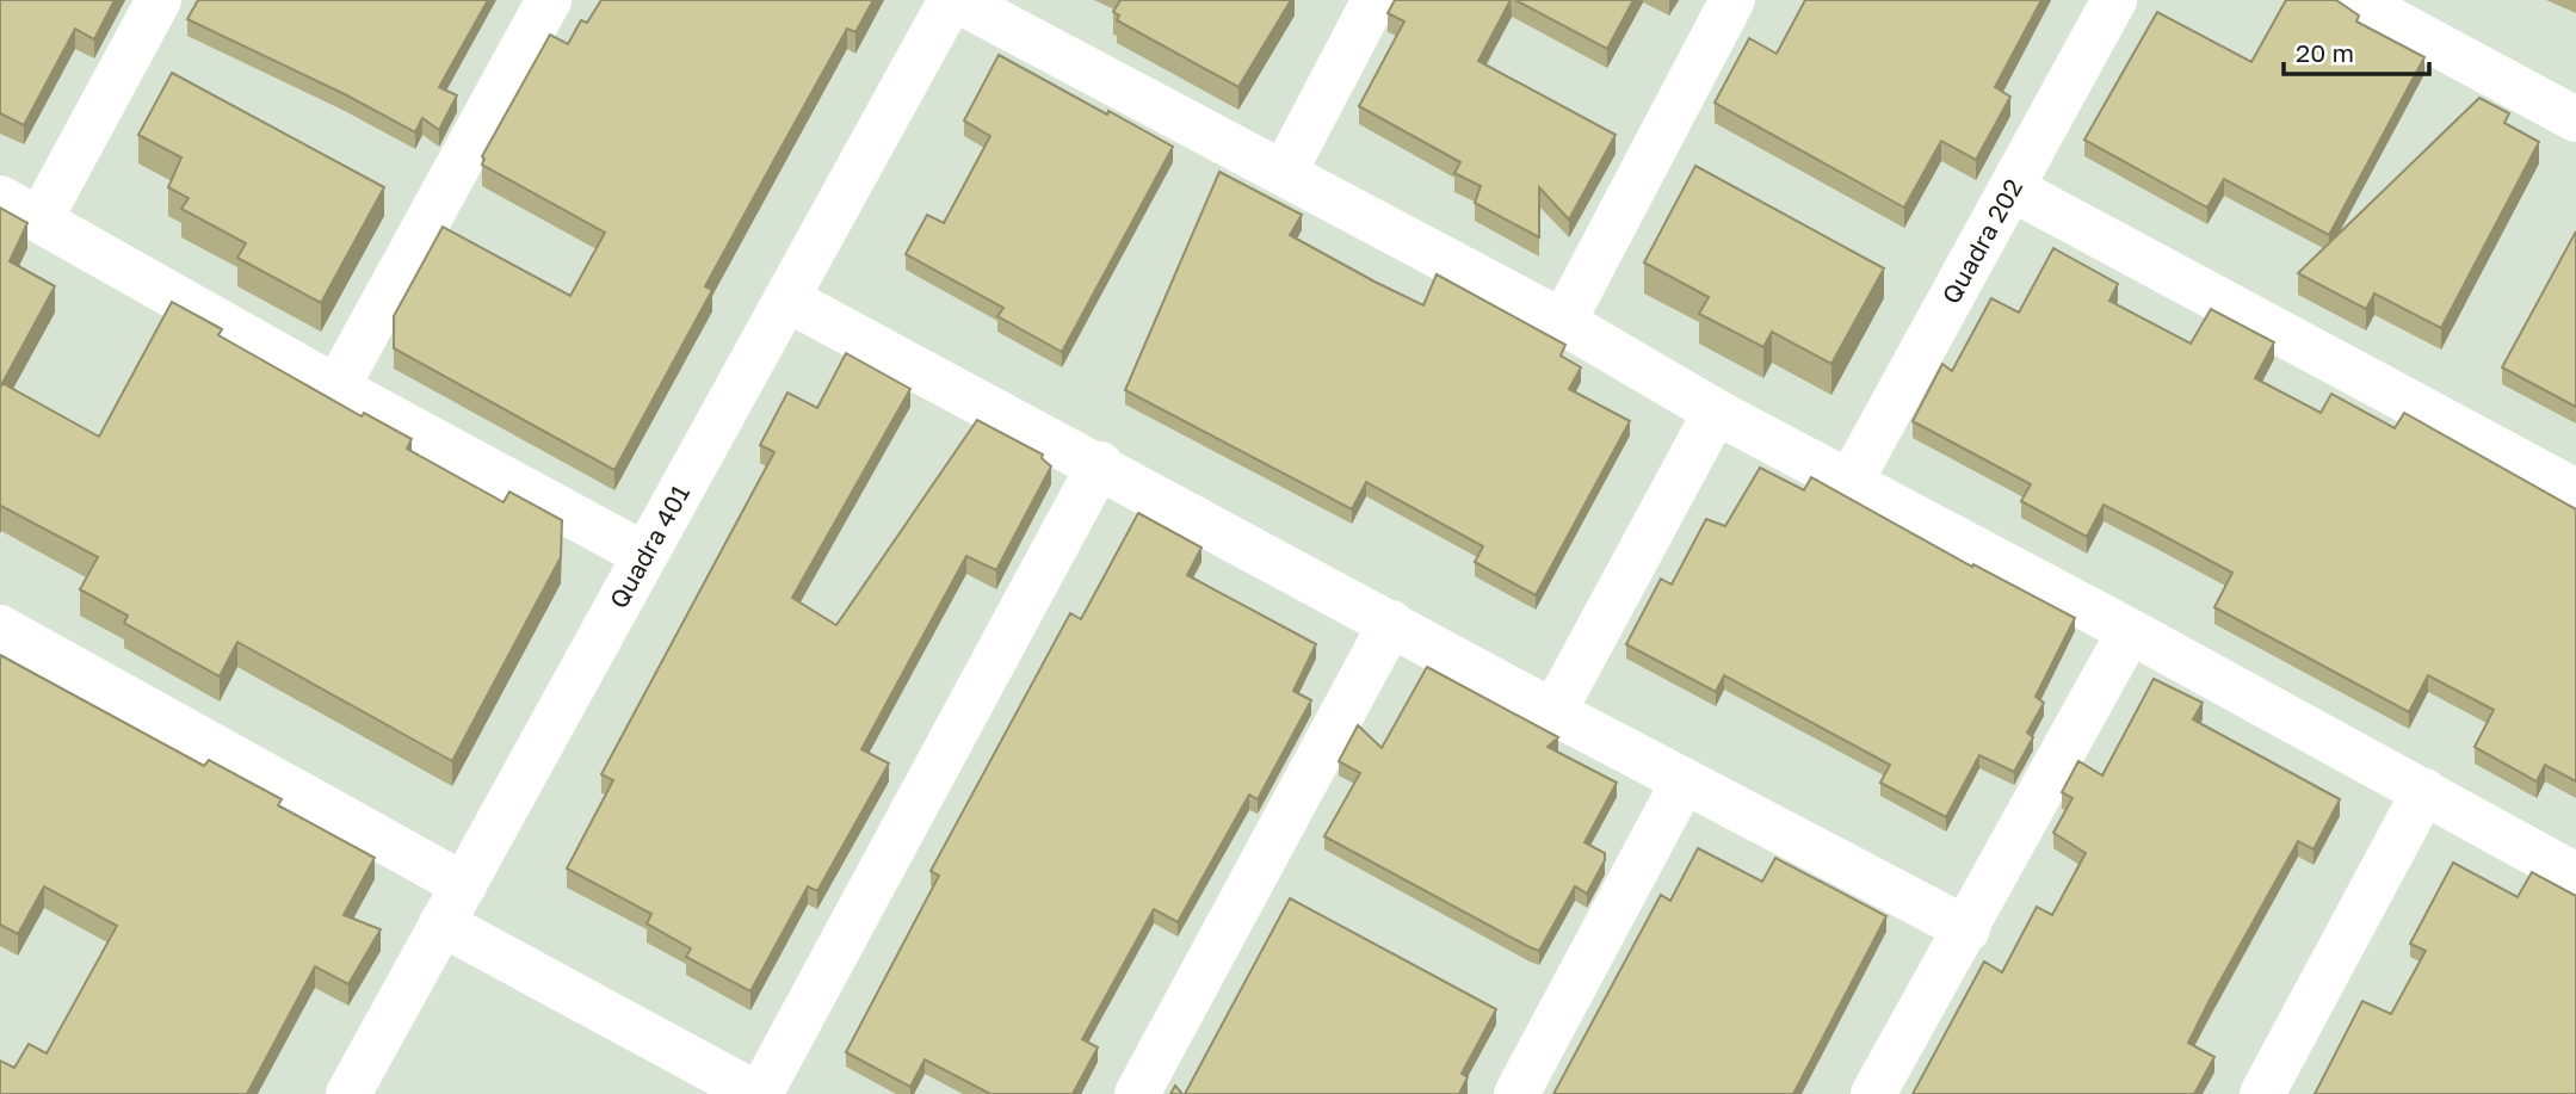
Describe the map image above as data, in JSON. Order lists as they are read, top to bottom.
{
  "streets": {
    "street": ["Quadra 202", "Quadra 401"]
  },
  "scale_bar": "20 m"
}
